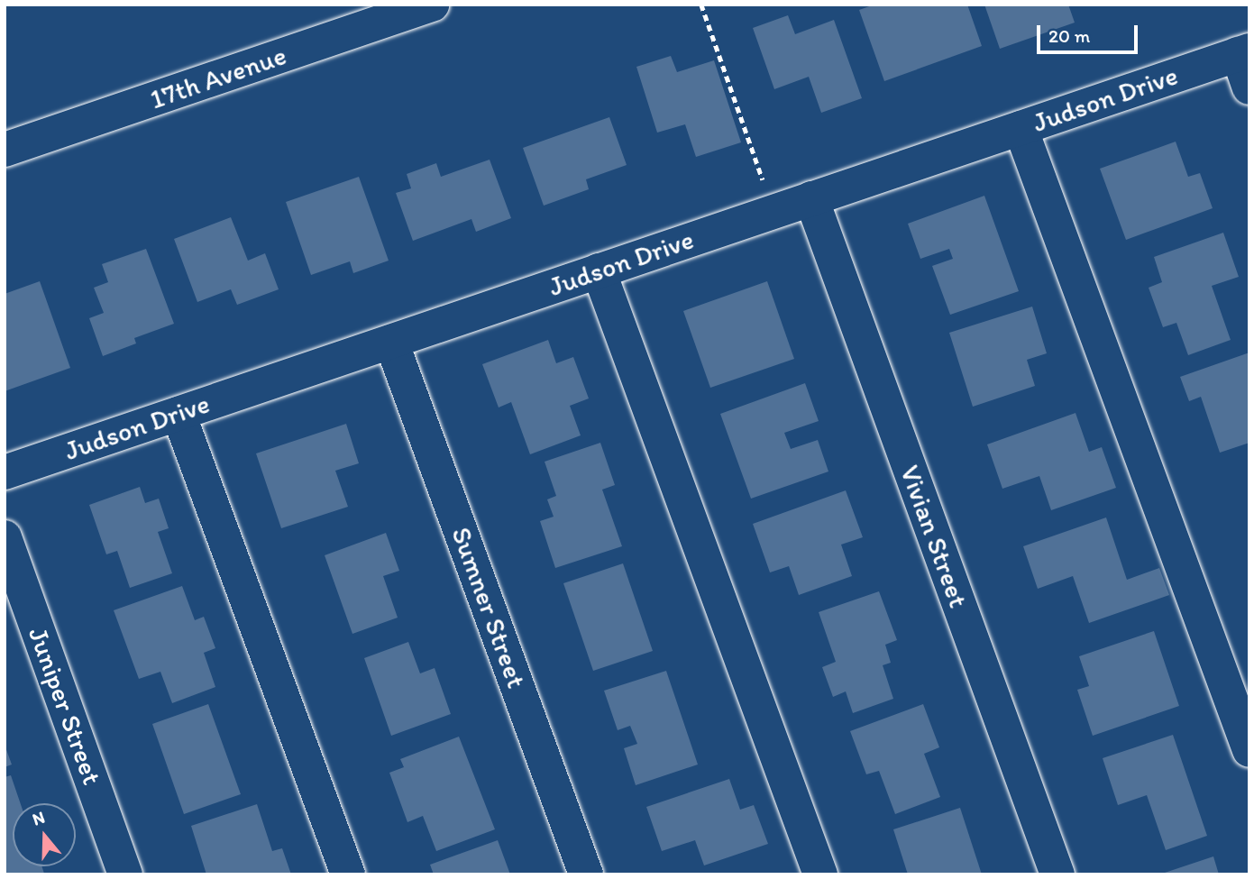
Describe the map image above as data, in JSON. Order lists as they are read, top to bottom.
{
  "streets": {
    "street": [
      "17th Avenue",
      "Judson Drive",
      "Vivian Street",
      "Sumner Street",
      "Juniper Street"
    ]
  },
  "crossings": [
    ["Judson Drive", "Vivian Street"],
    ["Judson Drive", "Sumner Street"]
  ],
  "scale_bar": "20 m",
  "north": "top"
}
